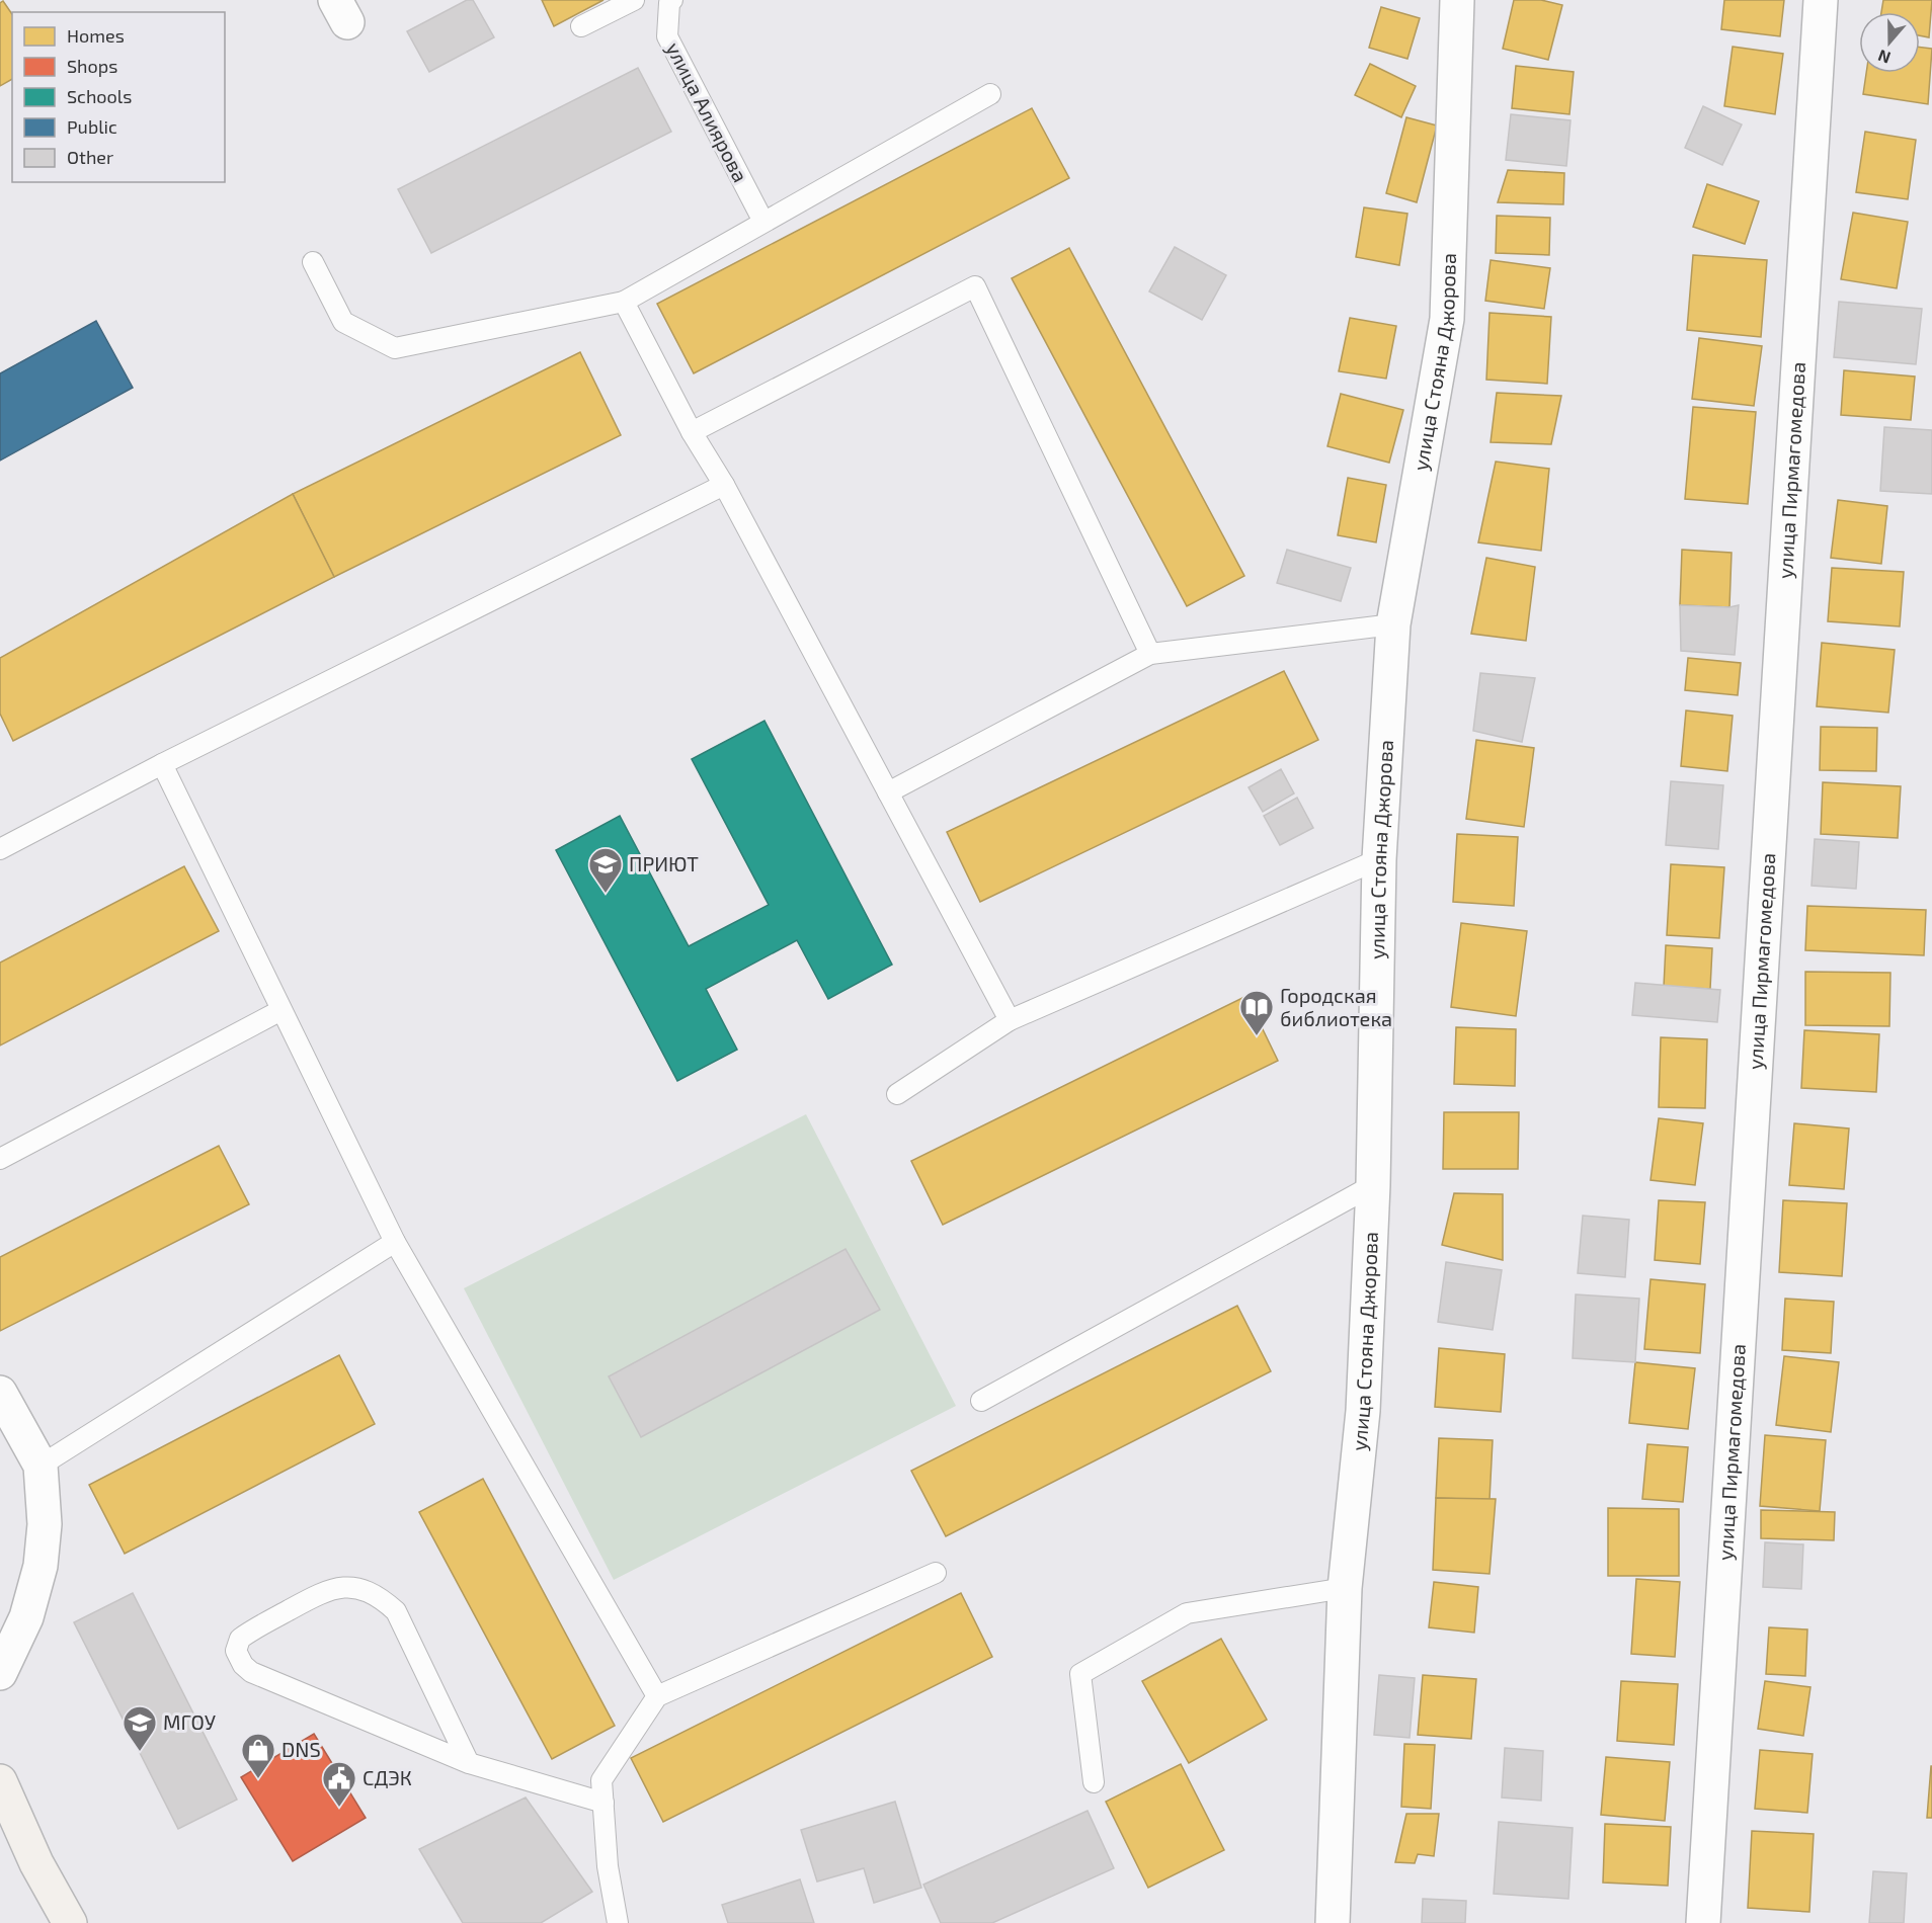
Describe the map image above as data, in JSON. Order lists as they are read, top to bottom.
{
  "streets": {
    "street": ["улица Стояна Джорова", "улица Пирмагомедова"],
    "lane": ["улица Алиярова"]
  },
  "places": {
    "school or university": ["ПРИЮТ", "МГОУ"],
    "library": ["Городская библиотека"],
    "shop": ["DNS"],
    "public building": ["СДЭК"]
  },
  "legend": [
    "Homes",
    "Shops",
    "Schools",
    "Public",
    "Other"
  ],
  "north": "bottom"
}
